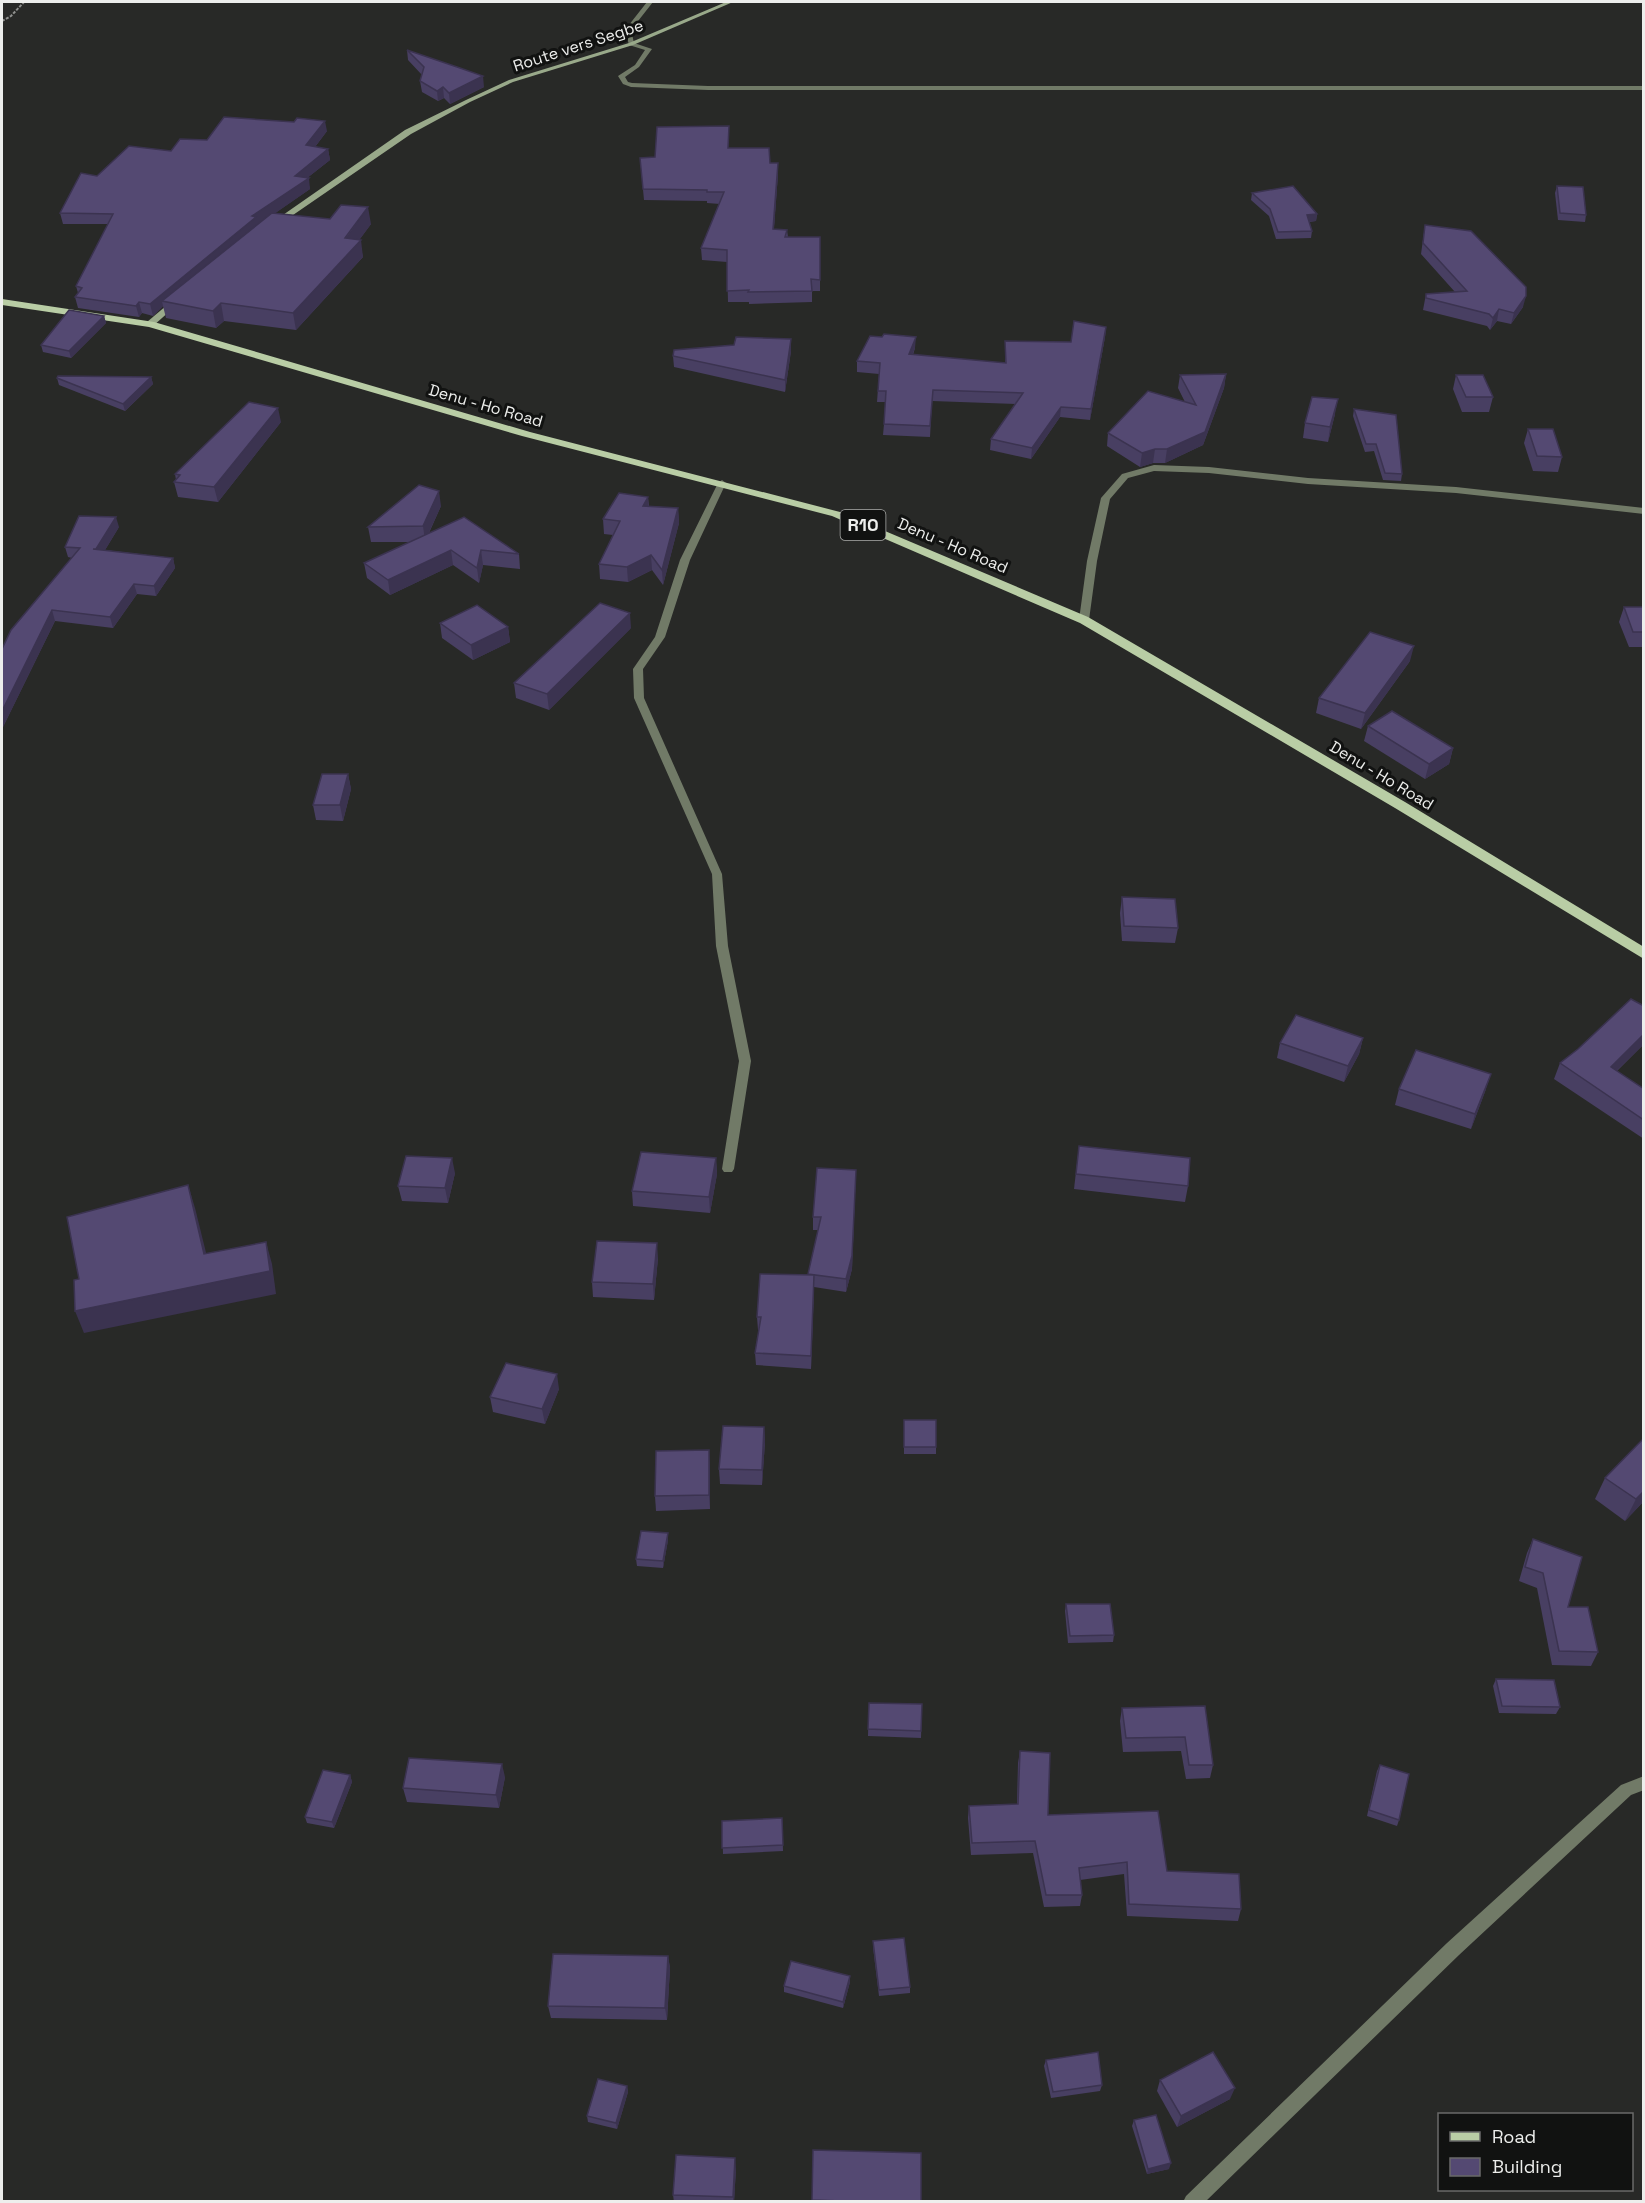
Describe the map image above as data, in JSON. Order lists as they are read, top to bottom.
{
  "streets": {
    "main road": ["Route vers Segbe", "Denu - Ho Road", "R10"]
  },
  "legend": ["Road", "Building"]
}
